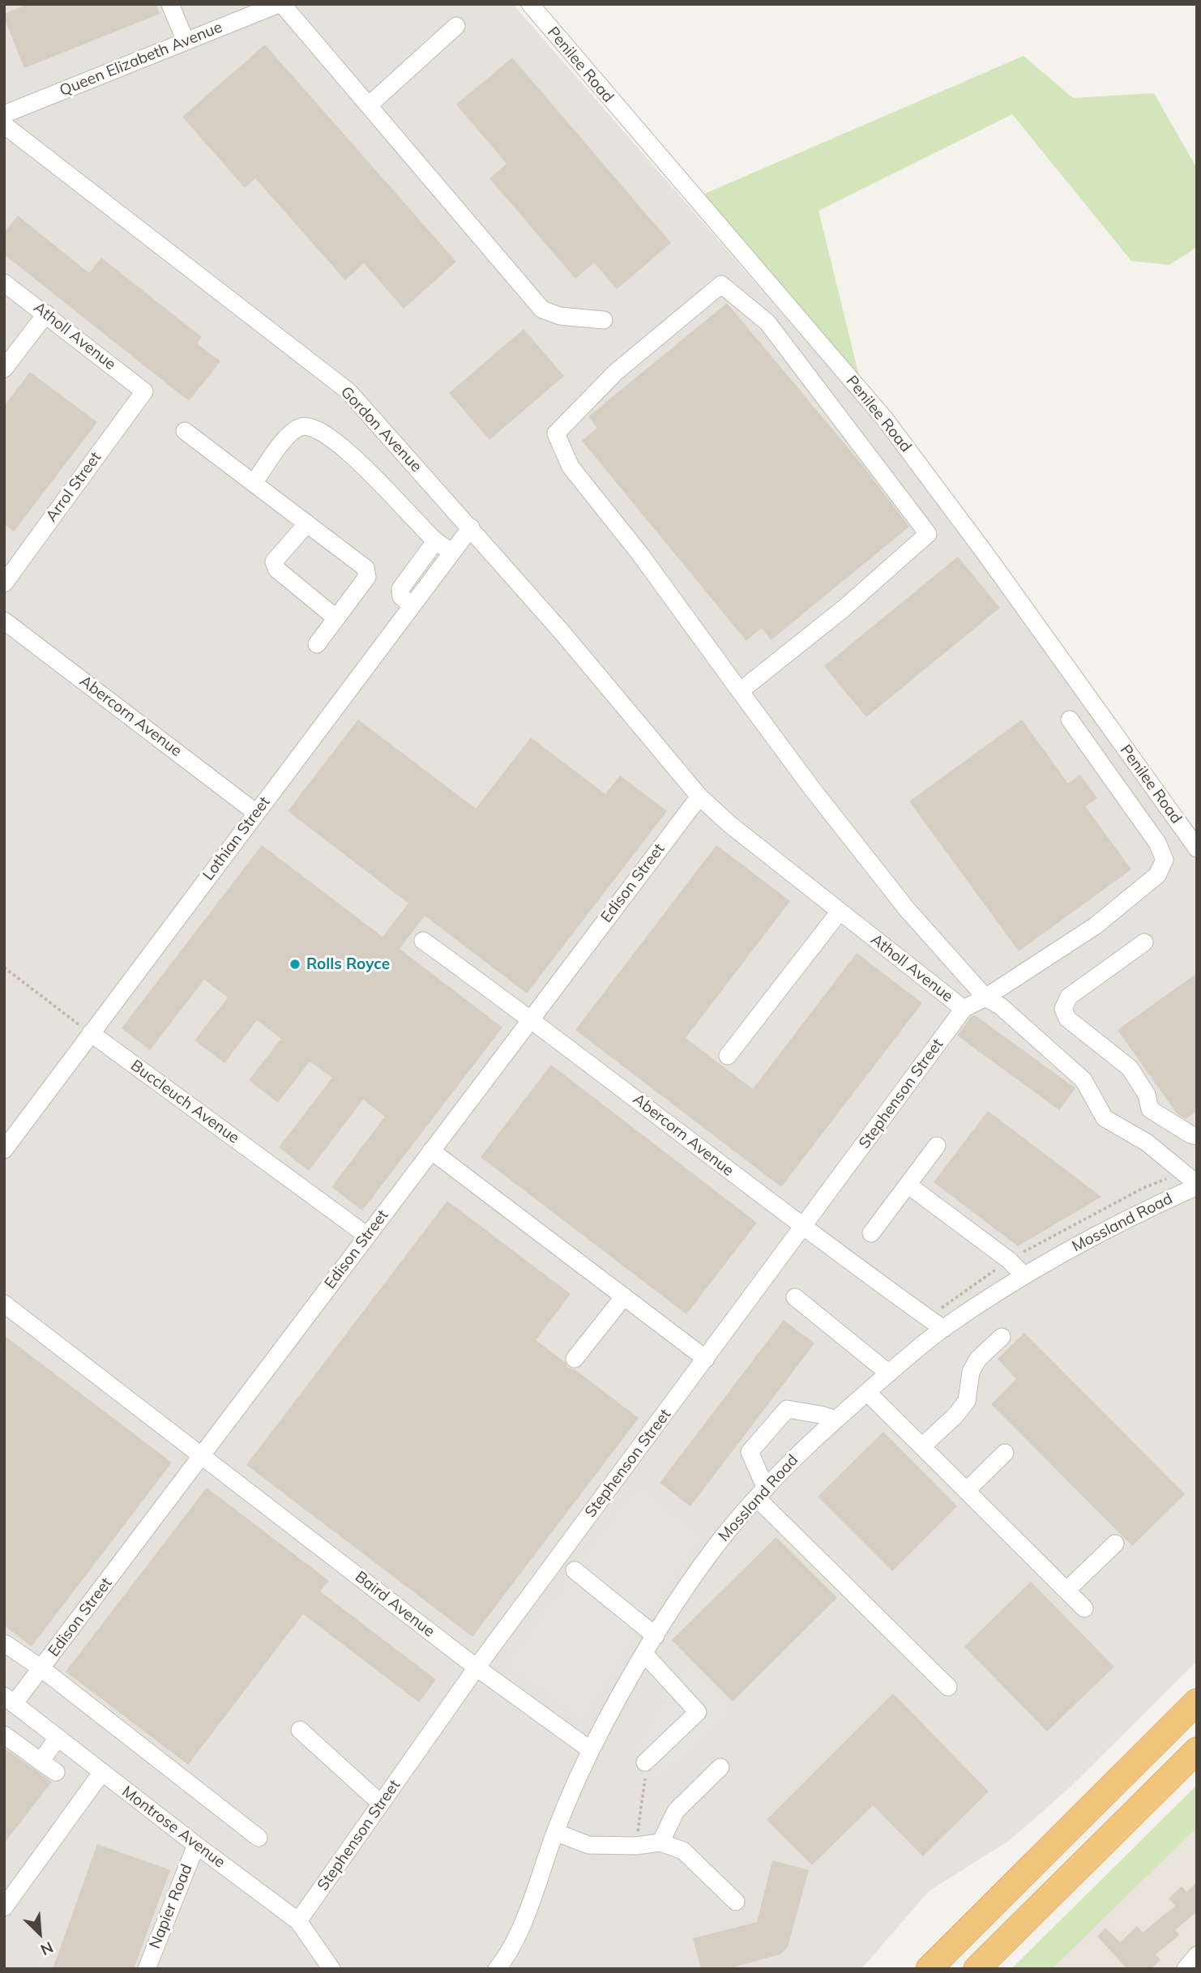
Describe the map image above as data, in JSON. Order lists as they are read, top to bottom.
{
  "streets": {
    "street": [
      "Queen Elizabeth Avenue",
      "Penilee Road",
      "Atholl Avenue",
      "Gordon Avenue",
      "Arrol Street",
      "Abercorn Avenue",
      "Lothian Street",
      "Edison Street",
      "Stephenson Street",
      "Buccleuch Avenue",
      "Mossland Road",
      "Baird Avenue",
      "Montrose Avenue",
      "Napier Road"
    ]
  },
  "crossings": [
    ["Atholl Avenue", "Gordon Avenue"],
    ["Atholl Avenue", "Arrol Street"],
    ["Atholl Avenue", "Edison Street"],
    ["Atholl Avenue", "Stephenson Street"],
    ["Gordon Avenue", "Lothian Street"],
    ["Gordon Avenue", "Edison Street"],
    ["Abercorn Avenue", "Lothian Street"],
    ["Abercorn Avenue", "Edison Street"],
    ["Abercorn Avenue", "Stephenson Street"],
    ["Abercorn Avenue", "Mossland Road"],
    ["Lothian Street", "Buccleuch Avenue"],
    ["Edison Street", "Buccleuch Avenue"],
    ["Edison Street", "Baird Avenue"],
    ["Edison Street", "Montrose Avenue"],
    ["Stephenson Street", "Baird Avenue"],
    ["Stephenson Street", "Montrose Avenue"],
    ["Mossland Road", "Baird Avenue"],
    ["Montrose Avenue", "Napier Road"]
  ],
  "places": ["Rolls Royce"],
  "north": "bottom right"
}
